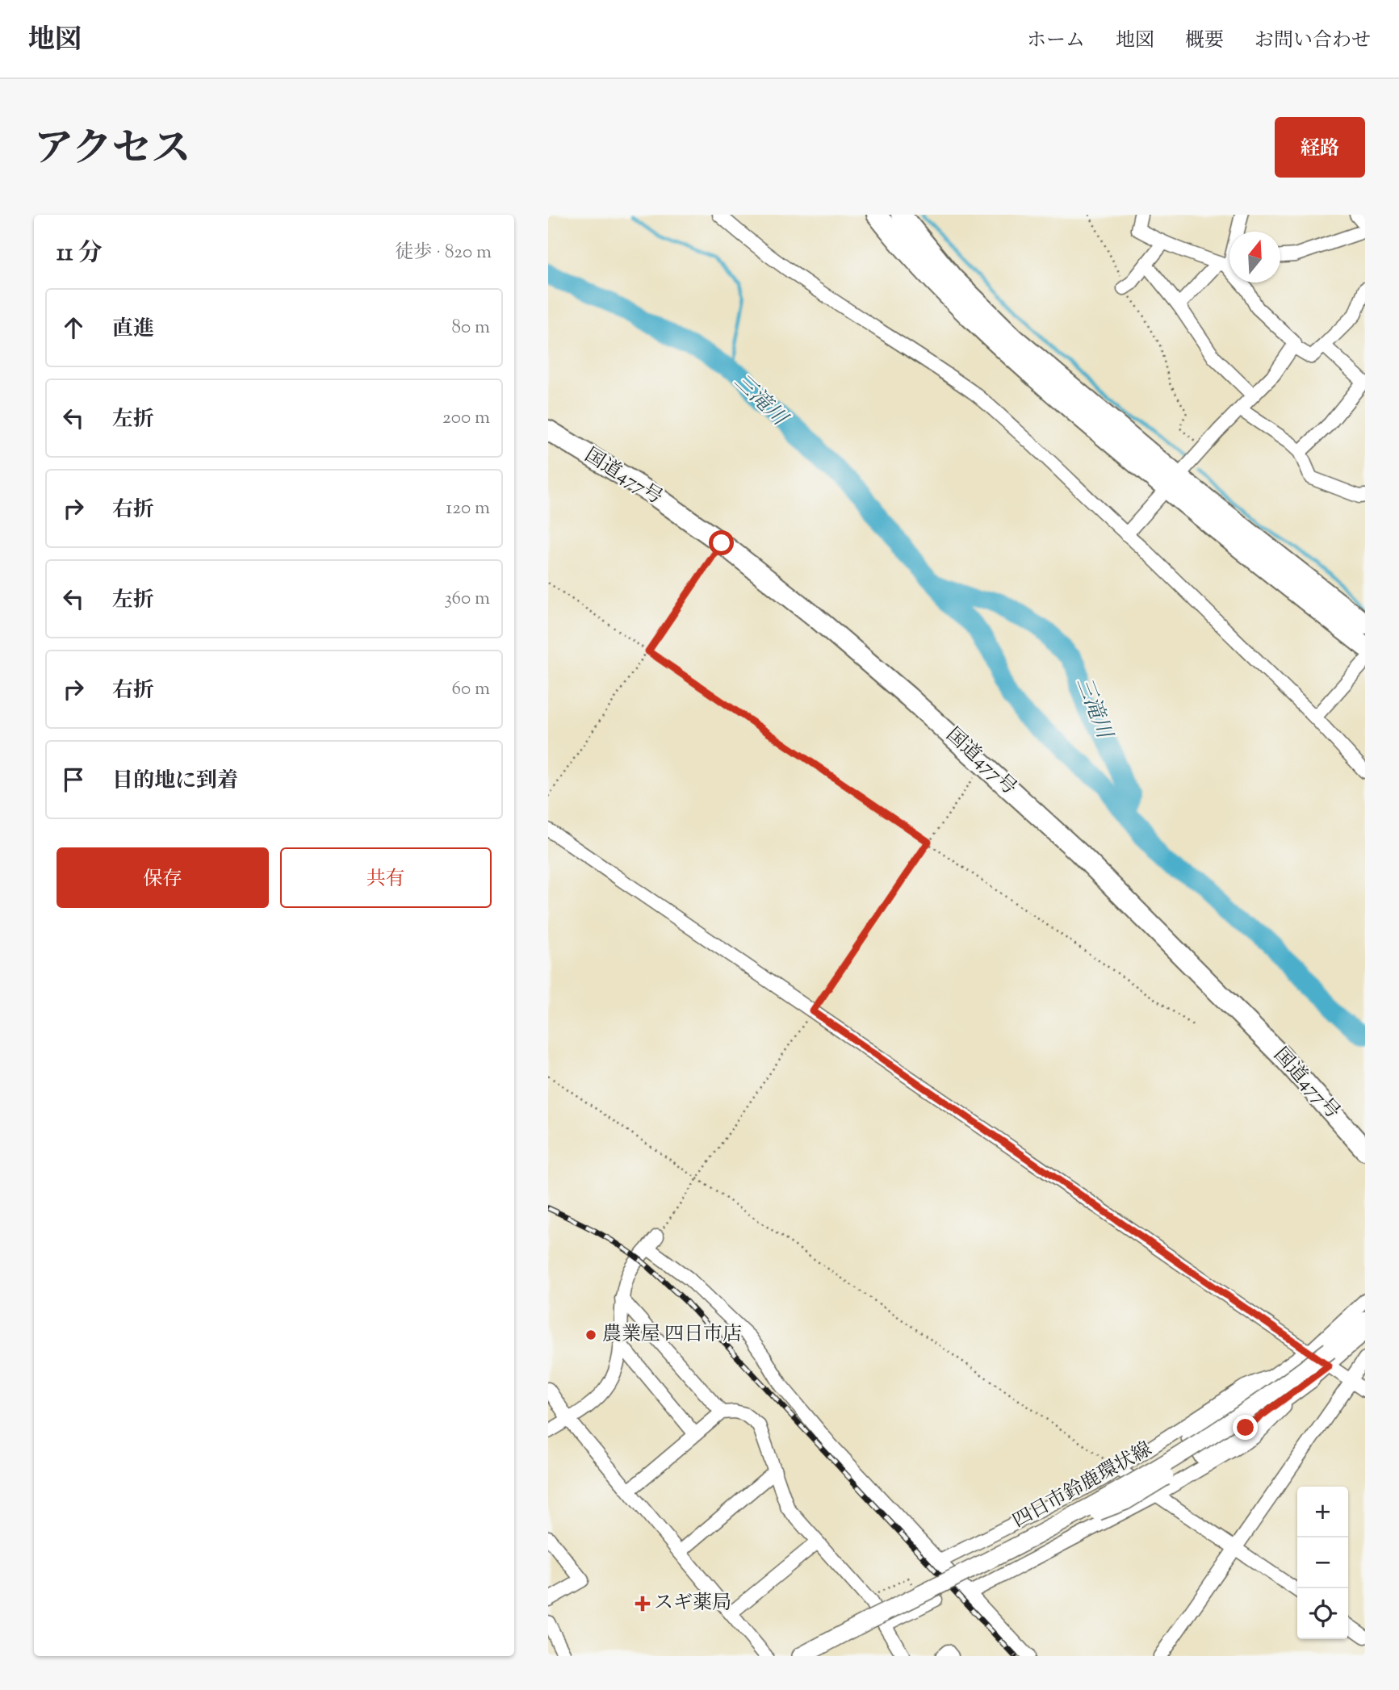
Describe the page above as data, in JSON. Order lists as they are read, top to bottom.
{
  "streets": {
    "highway": ["国道477号"],
    "main road": ["四日市鈴鹿環状線"]
  },
  "water": ["三滝川"],
  "places": {
    "other": ["農業屋 四日市店"],
    "health": ["スギ薬局"]
  },
  "north": "top",
  "page": {
    "header": "地図",
    "nav": [
      "ホーム",
      "地図",
      "概要",
      "お問い合わせ"
    ],
    "title": "アクセス",
    "buttons": [
      "経路",
      ["保存", "共有"]
    ],
    "heading": ["11 分", "徒歩 · 820 m"],
    "list": [
      ["直進", "80 m"],
      ["左折", "200 m"],
      ["右折", "120 m"],
      ["左折", "360 m"],
      ["右折", "60 m"],
      "目的地に到着"
    ],
    "map_buttons": ["+", "−"]
  }
}
